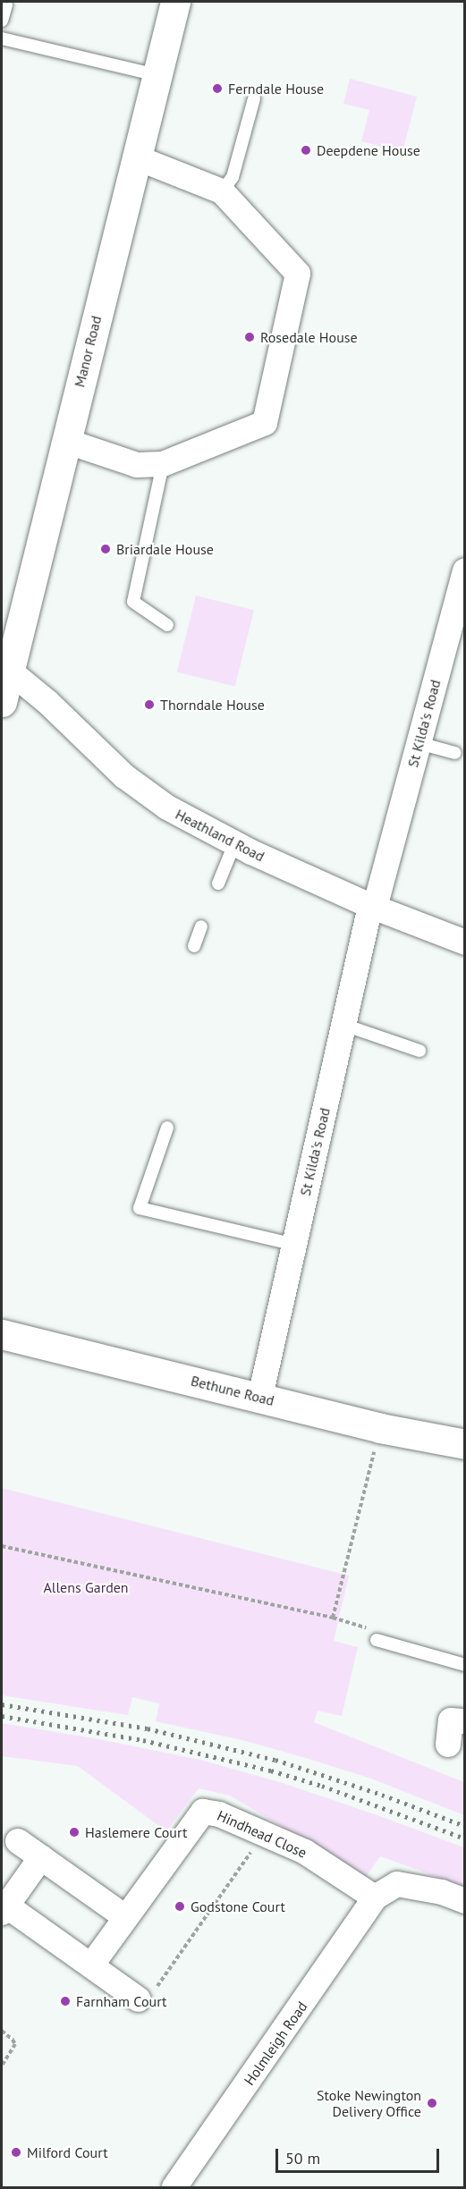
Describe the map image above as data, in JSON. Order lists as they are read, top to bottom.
{
  "streets": {
    "main road": ["Manor Road", "Bethune Road"],
    "street": [
      "St Kilda's Road",
      "Heathland Road",
      "Hindhead Close",
      "Holmleigh Road"
    ]
  },
  "crossings": [
    ["Manor Road", "Heathland Road"],
    ["St Kilda's Road", "Heathland Road"],
    ["St Kilda's Road", "Bethune Road"],
    ["Hindhead Close", "Holmleigh Road"]
  ],
  "parks": ["Allens Garden"],
  "places": [
    "Ferndale House",
    "Deepdene House",
    "Rosedale House",
    "Briardale House",
    "Thorndale House",
    "Haslemere Court",
    "Godstone Court",
    "Farnham Court",
    "Stoke Newington Delivery Office",
    "Milford Court"
  ],
  "scale_bar": "50 m"
}
